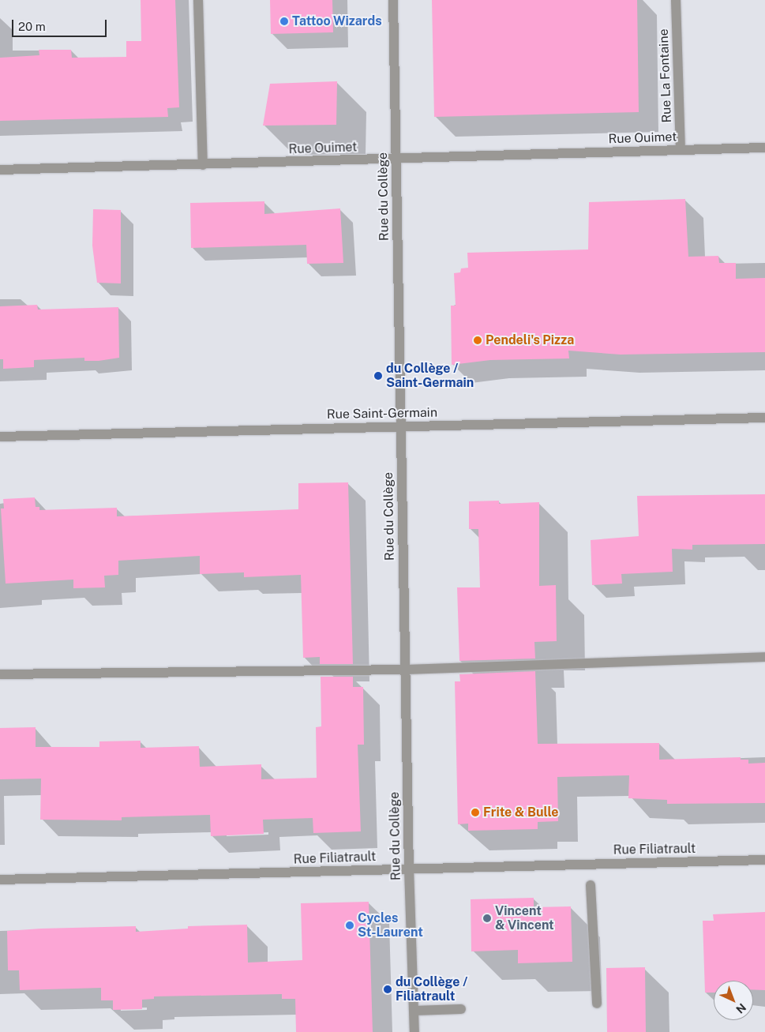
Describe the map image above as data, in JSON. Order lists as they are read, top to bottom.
{
  "streets": {
    "street": [
      "Rue La Fontaine",
      "Rue Ouimet",
      "Rue du Collège",
      "Rue Saint-Germain",
      "Rue Filiatrault"
    ]
  },
  "crossings": [
    ["Rue La Fontaine", "Rue Ouimet"],
    ["Rue Ouimet", "Rue du Collège"],
    ["Rue du Collège", "Rue Saint-Germain"],
    ["Rue du Collège", "Rue Filiatrault"]
  ],
  "places": [
    "Tattoo Wizards",
    "Pendeli's Pizza",
    "du Collège / Saint-Germain",
    "Frite & Bulle",
    "Vincent & Vincent",
    "Cycles St-Laurent",
    "du Collège / Filiatrault"
  ],
  "scale_bar": "20 m",
  "north": "bottom right"
}
